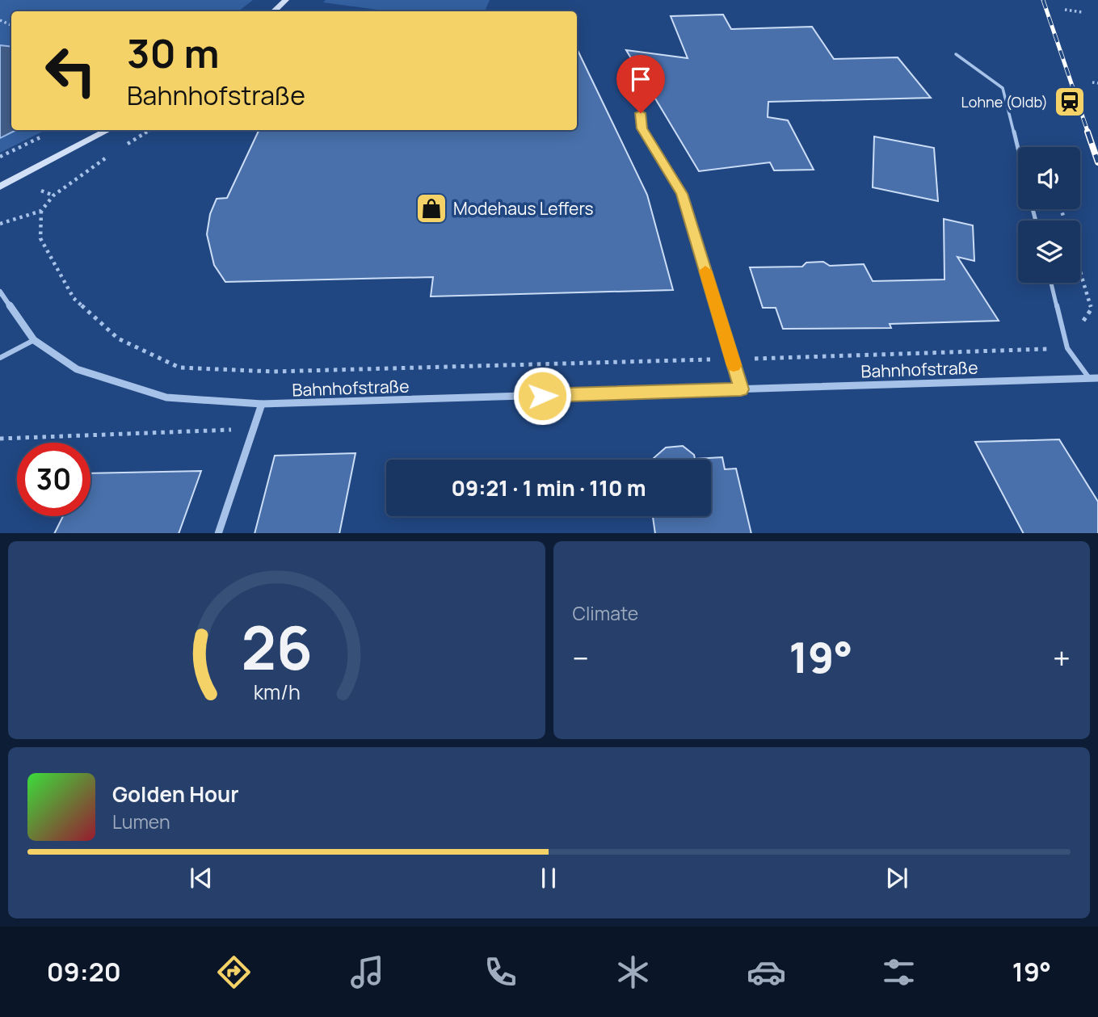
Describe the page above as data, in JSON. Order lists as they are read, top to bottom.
{
  "streets": {
    "street": ["Bahnhofstraße"]
  },
  "places": {
    "station": ["Lohne (Oldb)"],
    "shop": ["Modehaus Leffers"]
  },
  "page": {
    "turn": ["30 m", "Bahnhofstraße"],
    "limit": "30",
    "trip": "09:21 · 1 min · 110 m",
    "tile": "Climate",
    "heat": ["−", "19°", "+"],
    "song": ["Golden Hour", "Lumen"],
    "tabs": ["09:20", "19°"],
    "gauge": ["26", "km/h"]
  }
}
